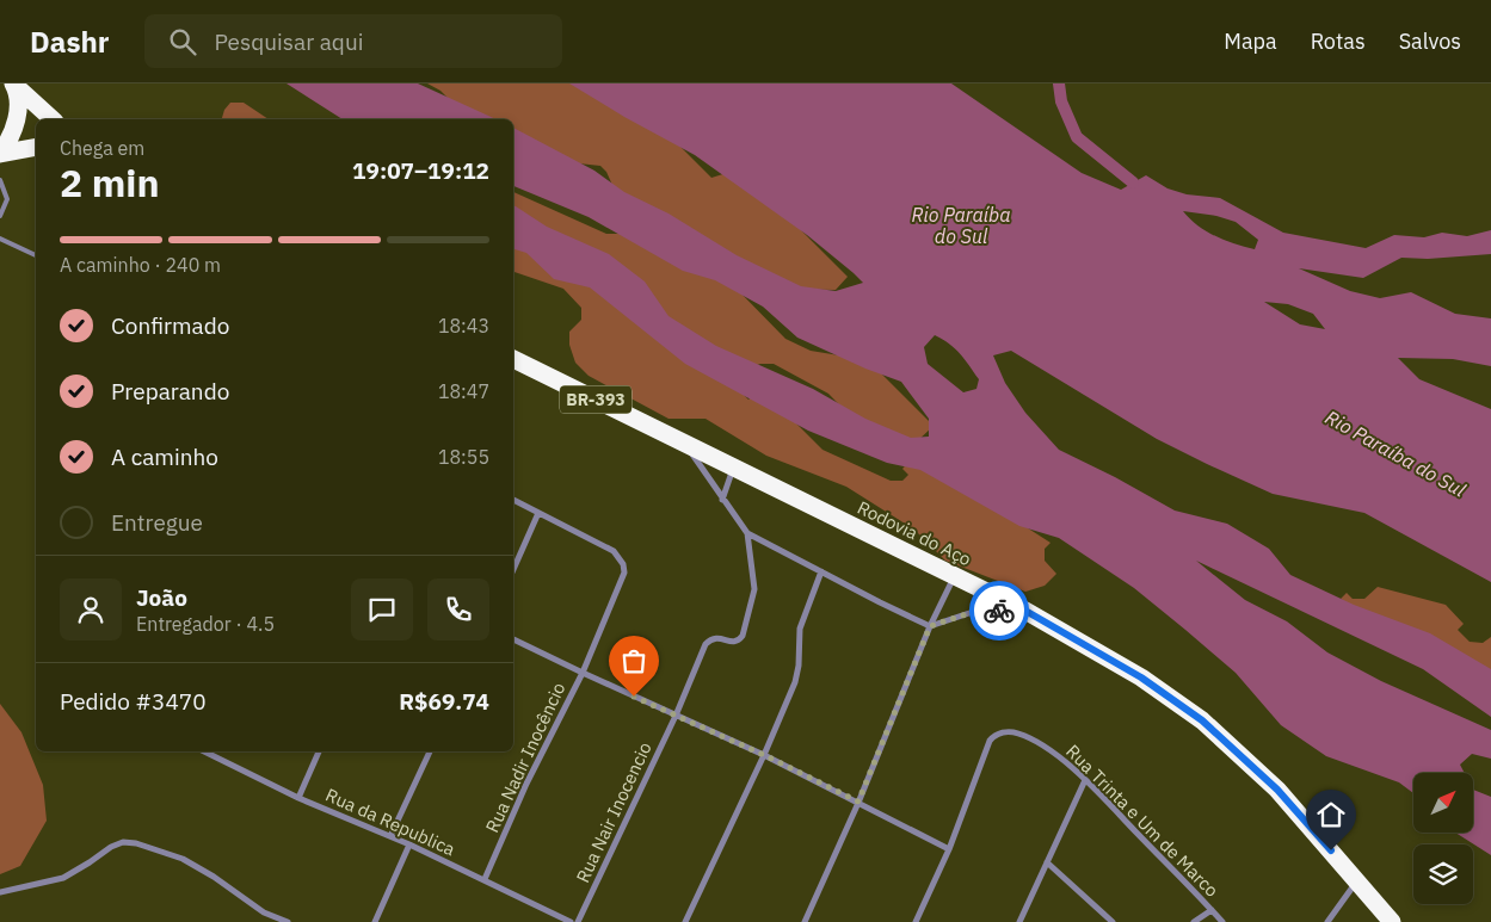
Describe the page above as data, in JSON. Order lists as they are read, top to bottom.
{
  "streets": {
    "highway": ["BR-393", "Rodovia do Aço"],
    "street": [
      "Rua Nadir Inocêncio",
      "Rua Nair Inocencio",
      "Rua Trinta e Um de Marco",
      "Rua da Republica"
    ]
  },
  "crossings": [
    ["Rua Nadir Inocêncio", "Rua da Republica"]
  ],
  "water": ["Rio Paraíba do Sul"],
  "north": "top right",
  "page": {
    "header": "Dashr",
    "search": "Pesquisar aqui",
    "nav": ["Mapa", "Rotas", "Salvos"],
    "heading": ["2 min", "Chega em", "19:07–19:12"],
    "panel": [
      "João",
      "Entregador · 4.5",
      "Pedido #3470",
      "R$69.74"
    ],
    "bar": "A caminho · 240 m",
    "list": [
      ["Confirmado", "18:43"],
      ["Preparando", "18:47"],
      ["A caminho", "18:55"],
      "Entregue"
    ]
  }
}
